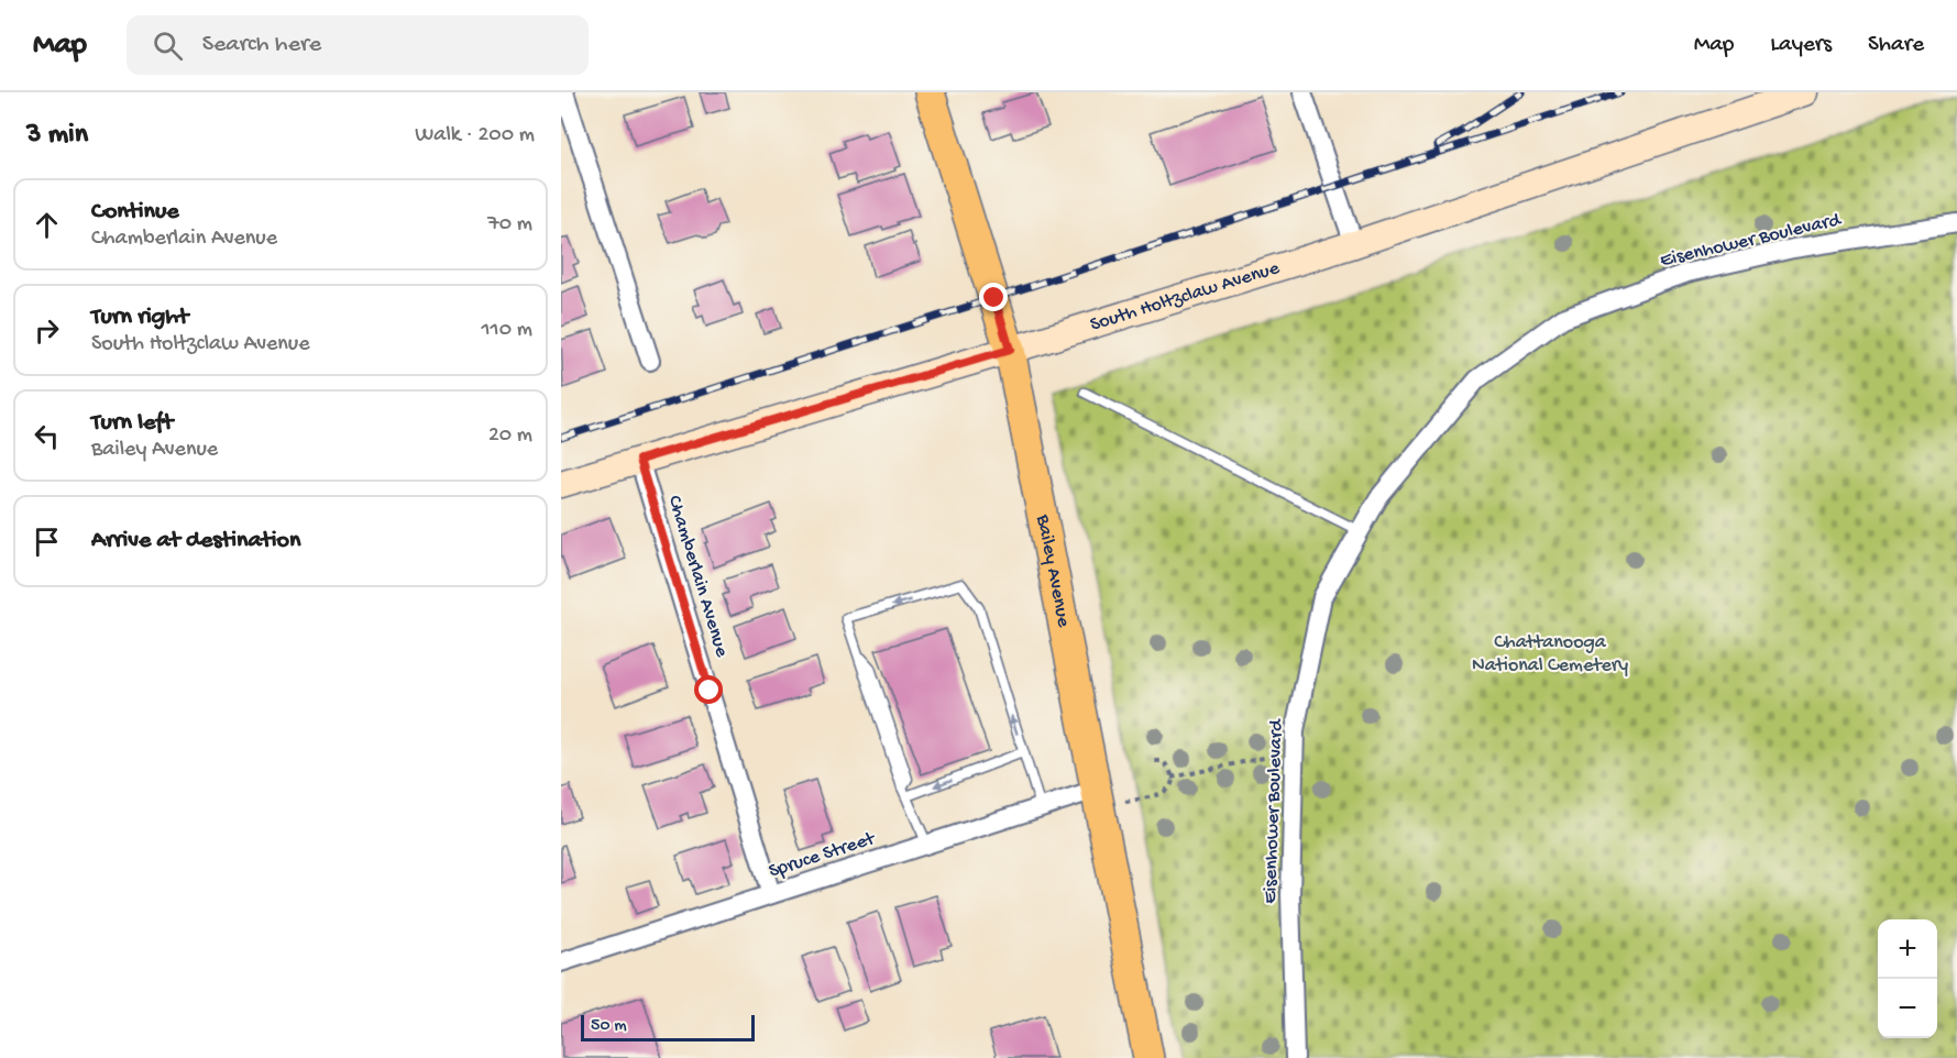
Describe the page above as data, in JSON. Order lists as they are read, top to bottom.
{
  "streets": {
    "main road": ["South Holtzclaw Avenue", "Bailey Avenue"],
    "street": ["Eisenhower Boulevard", "Chamberlain Avenue", "Spruce Street"]
  },
  "crossings": [
    ["South Holtzclaw Avenue", "Bailey Avenue"],
    ["South Holtzclaw Avenue", "Chamberlain Avenue"],
    ["Bailey Avenue", "Spruce Street"],
    ["Chamberlain Avenue", "Spruce Street"]
  ],
  "parks": ["Chattanooga National Cemetery"],
  "scale_bar": "50 m",
  "page": {
    "header": "Map",
    "search": "Search here",
    "nav": ["Map", "Layers", "Share"],
    "heading": ["3 min", "Walk · 200 m"],
    "list": [
      ["Continue", "Chamberlain Avenue", "70 m"],
      ["Turn right", "South Holtzclaw Avenue", "110 m"],
      ["Turn left", "Bailey Avenue", "20 m"],
      "Arrive at destination"
    ],
    "map_buttons": ["+", "−"],
    "scale": "50 m"
  }
}
